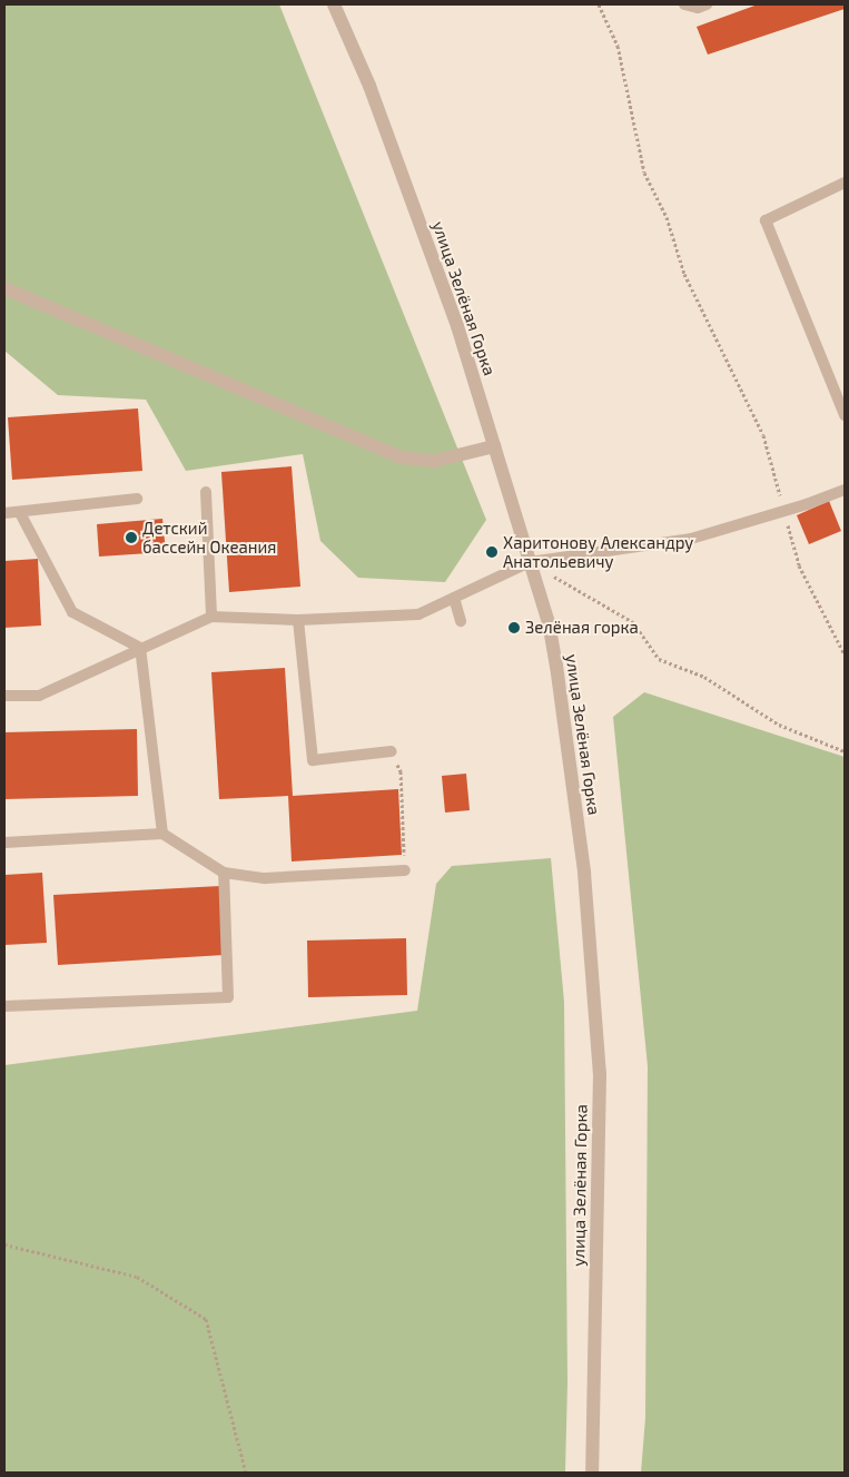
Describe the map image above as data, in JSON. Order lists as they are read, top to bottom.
{
  "streets": {
    "street": ["улица Зелёная Горка"]
  },
  "places": ["Детский бассейн Океания", "Харитонову Александру Анатольевичу", "Зелёная горка"]
}
